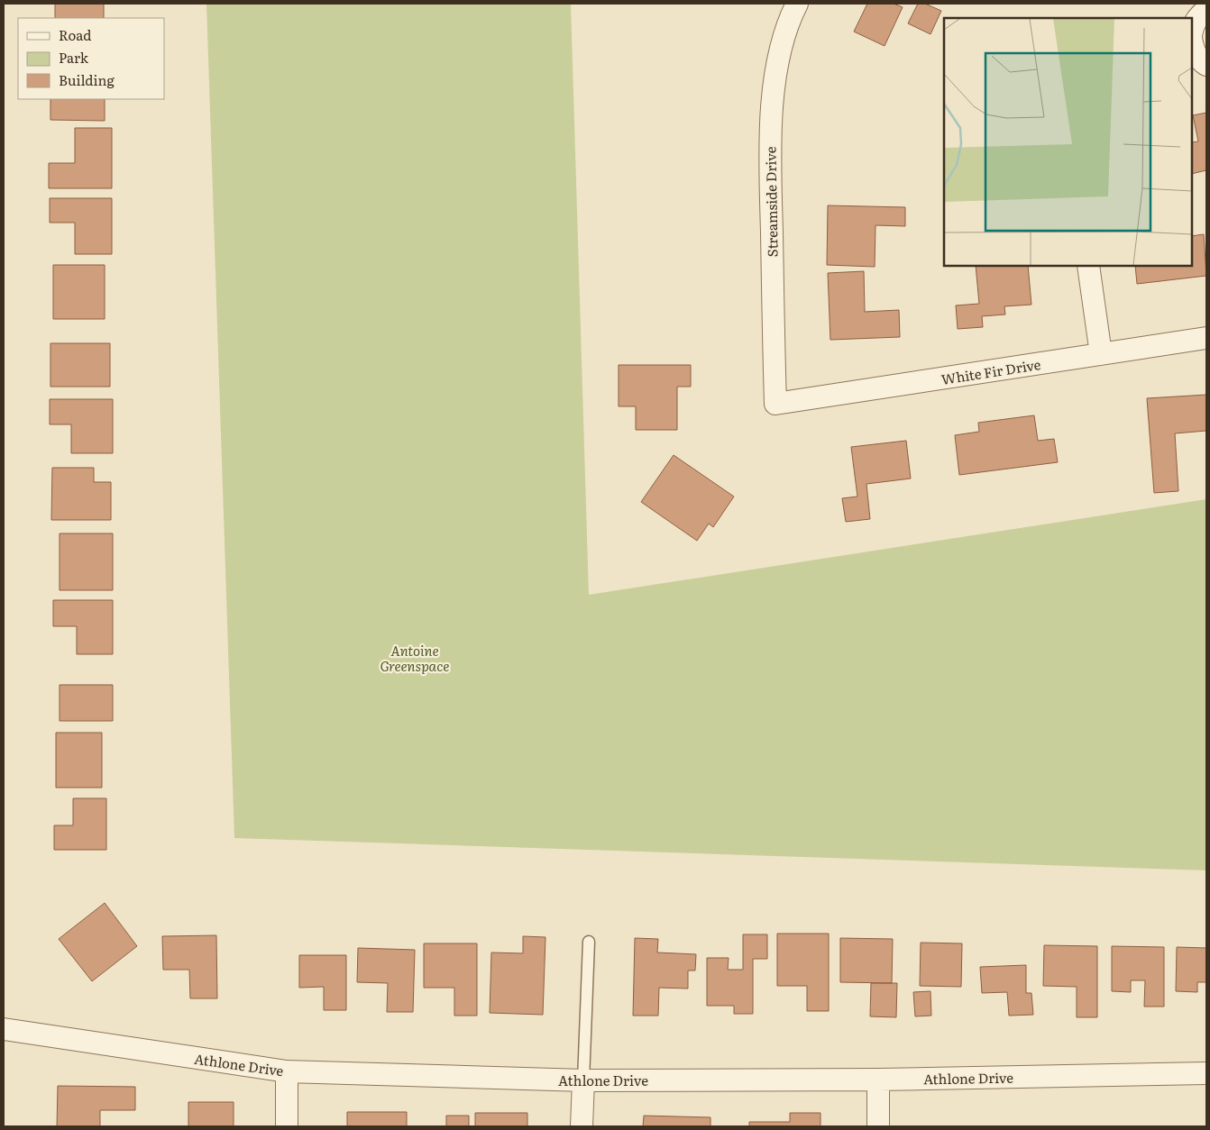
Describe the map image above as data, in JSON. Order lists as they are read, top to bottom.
{
  "streets": {
    "street": ["Streamside Drive", "White Fir Drive", "Athlone Drive"]
  },
  "crossings": [
    ["Streamside Drive", "White Fir Drive"]
  ],
  "parks": ["Antoine Greenspace"],
  "legend": ["Road", "Park", "Building"]
}
